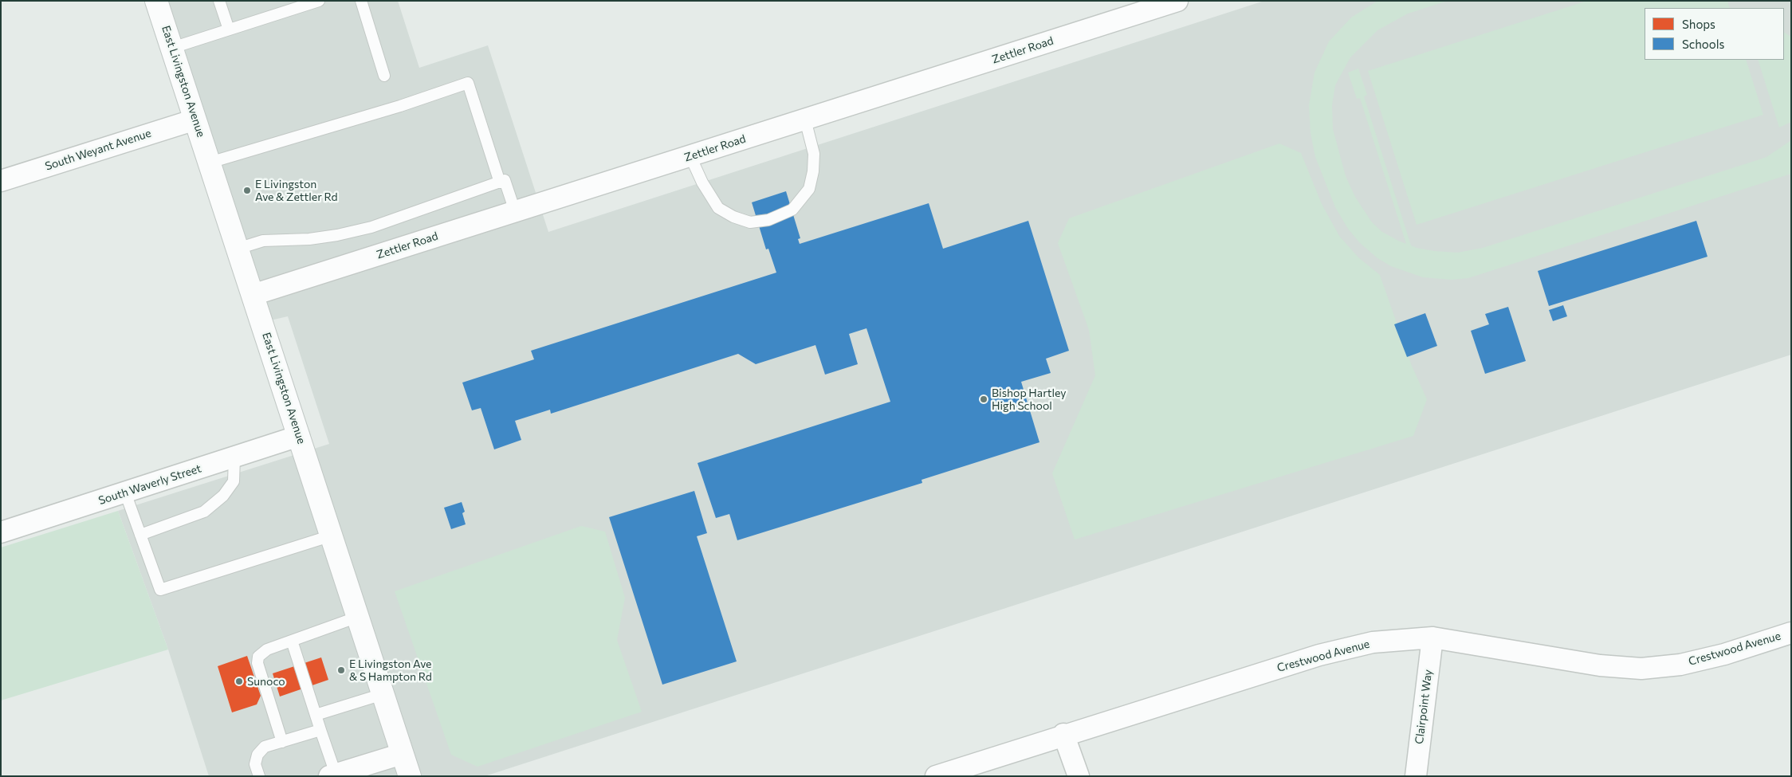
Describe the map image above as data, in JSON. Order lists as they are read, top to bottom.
{
  "streets": {
    "main road": ["East Livingston Avenue"],
    "street": [
      "Zettler Road",
      "South Weyant Avenue",
      "South Waverly Street",
      "Crestwood Avenue",
      "Clairpoint Way"
    ]
  },
  "crossings": [
    ["Zettler Road", "East Livingston Avenue"],
    ["East Livingston Avenue", "South Weyant Avenue"],
    ["East Livingston Avenue", "South Waverly Street"],
    ["Crestwood Avenue", "Clairpoint Way"]
  ],
  "places": [
    "E Livingston Ave & Zettler Rd",
    "Bishop Hartley High School",
    "E Livingston Ave & S Hampton Rd",
    "Sunoco"
  ],
  "legend": ["Shops", "Schools"]
}
